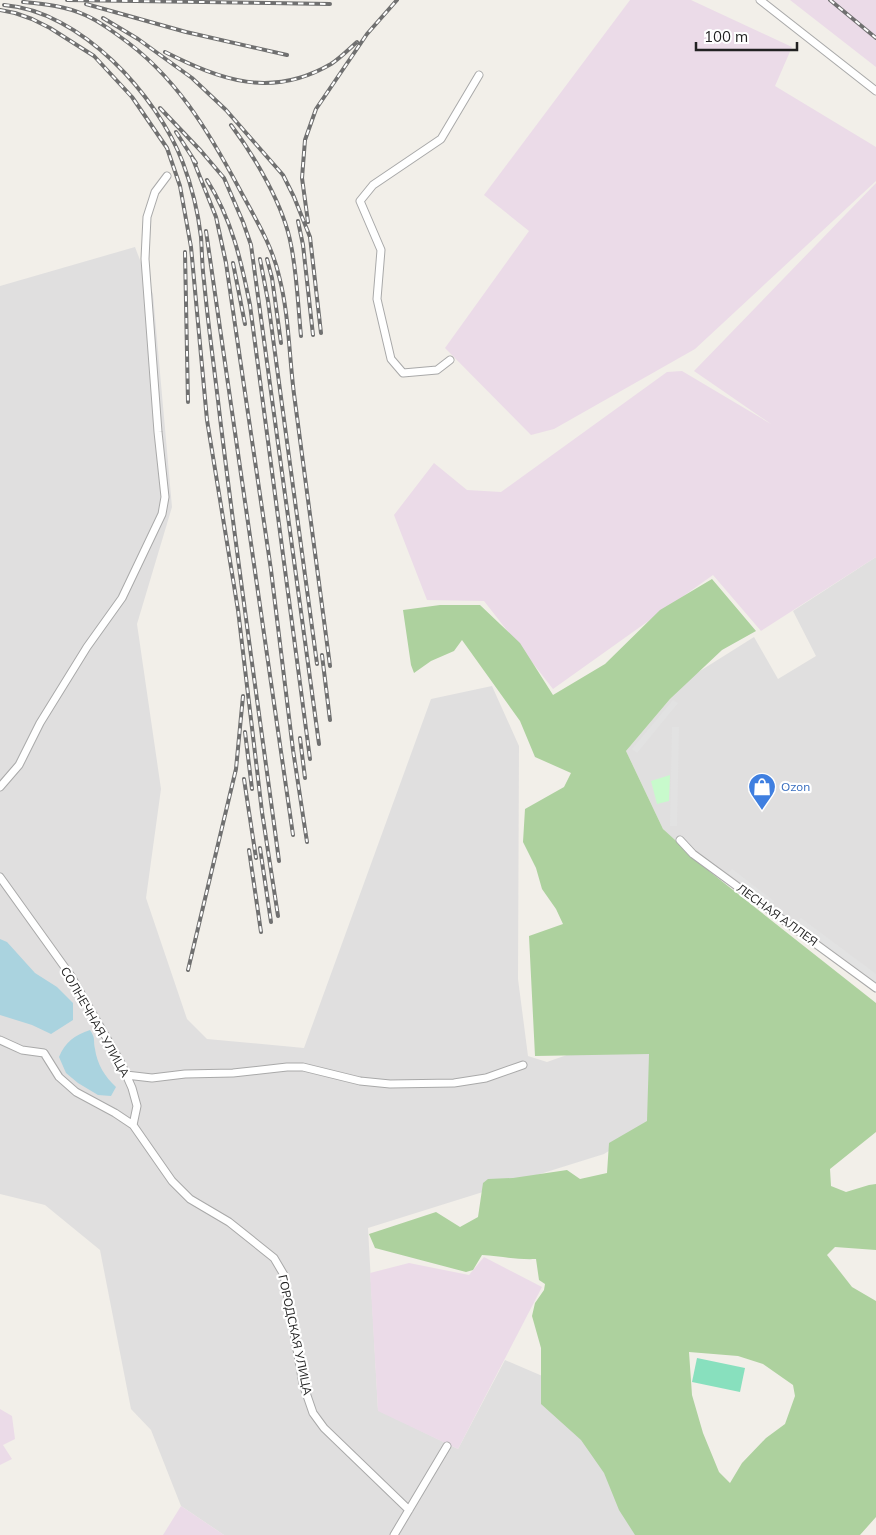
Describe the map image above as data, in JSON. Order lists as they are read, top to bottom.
{
  "streets": {
    "street": ["ЛЕСНАЯ АЛЛЕЯ", "СОЛНЕЧНАЯ УЛИЦА", "ГОРОДСКАЯ УЛИЦА"]
  },
  "crossings": [
    ["СОЛНЕЧНАЯ УЛИЦА", "ГОРОДСКАЯ УЛИЦА"]
  ],
  "places": {
    "shop": ["Ozon"]
  },
  "scale_bar": "100 m"
}
